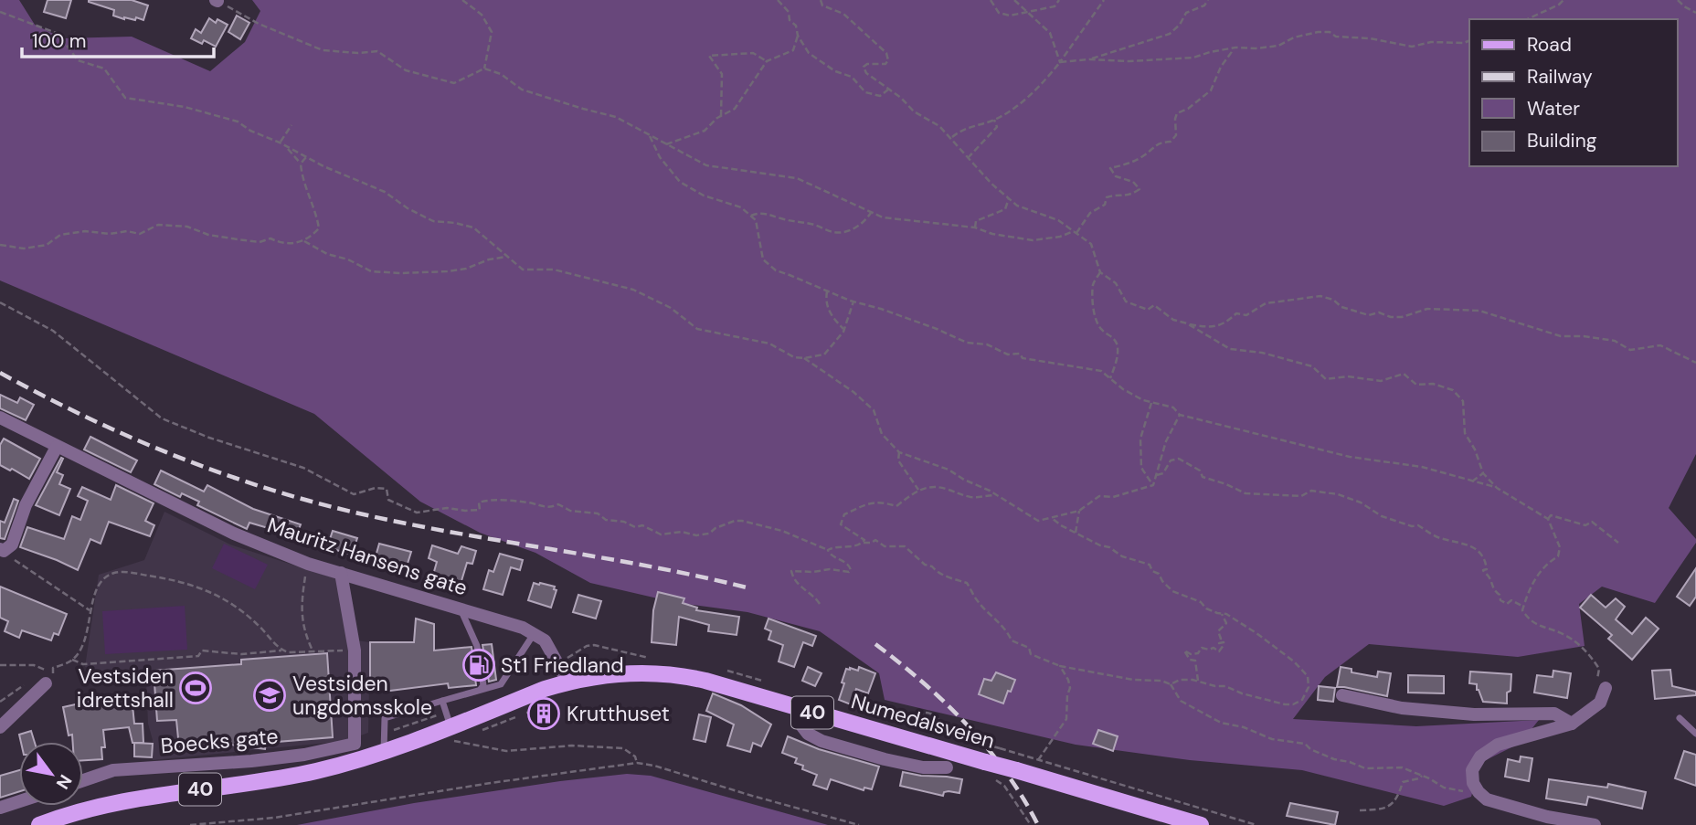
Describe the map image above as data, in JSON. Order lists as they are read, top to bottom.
{
  "streets": {
    "main road": ["40", "Numedalsveien"],
    "street": ["Mauritz Hansens gate", "Boecks gate"]
  },
  "crossings": [
    ["Mauritz Hansens gate", "Numedalsveien"],
    ["Mauritz Hansens gate", "Boecks gate"]
  ],
  "places": {
    "fuel station": ["St1 Friedland"],
    "sports": ["Vestsiden idrettshall"],
    "school or university": ["Vestsiden ungdomsskole"],
    "building": ["Krutthuset"]
  },
  "legend": [
    "Road",
    "Railway",
    "Water",
    "Building"
  ],
  "scale_bar": "100 m",
  "north": "bottom right"
}
